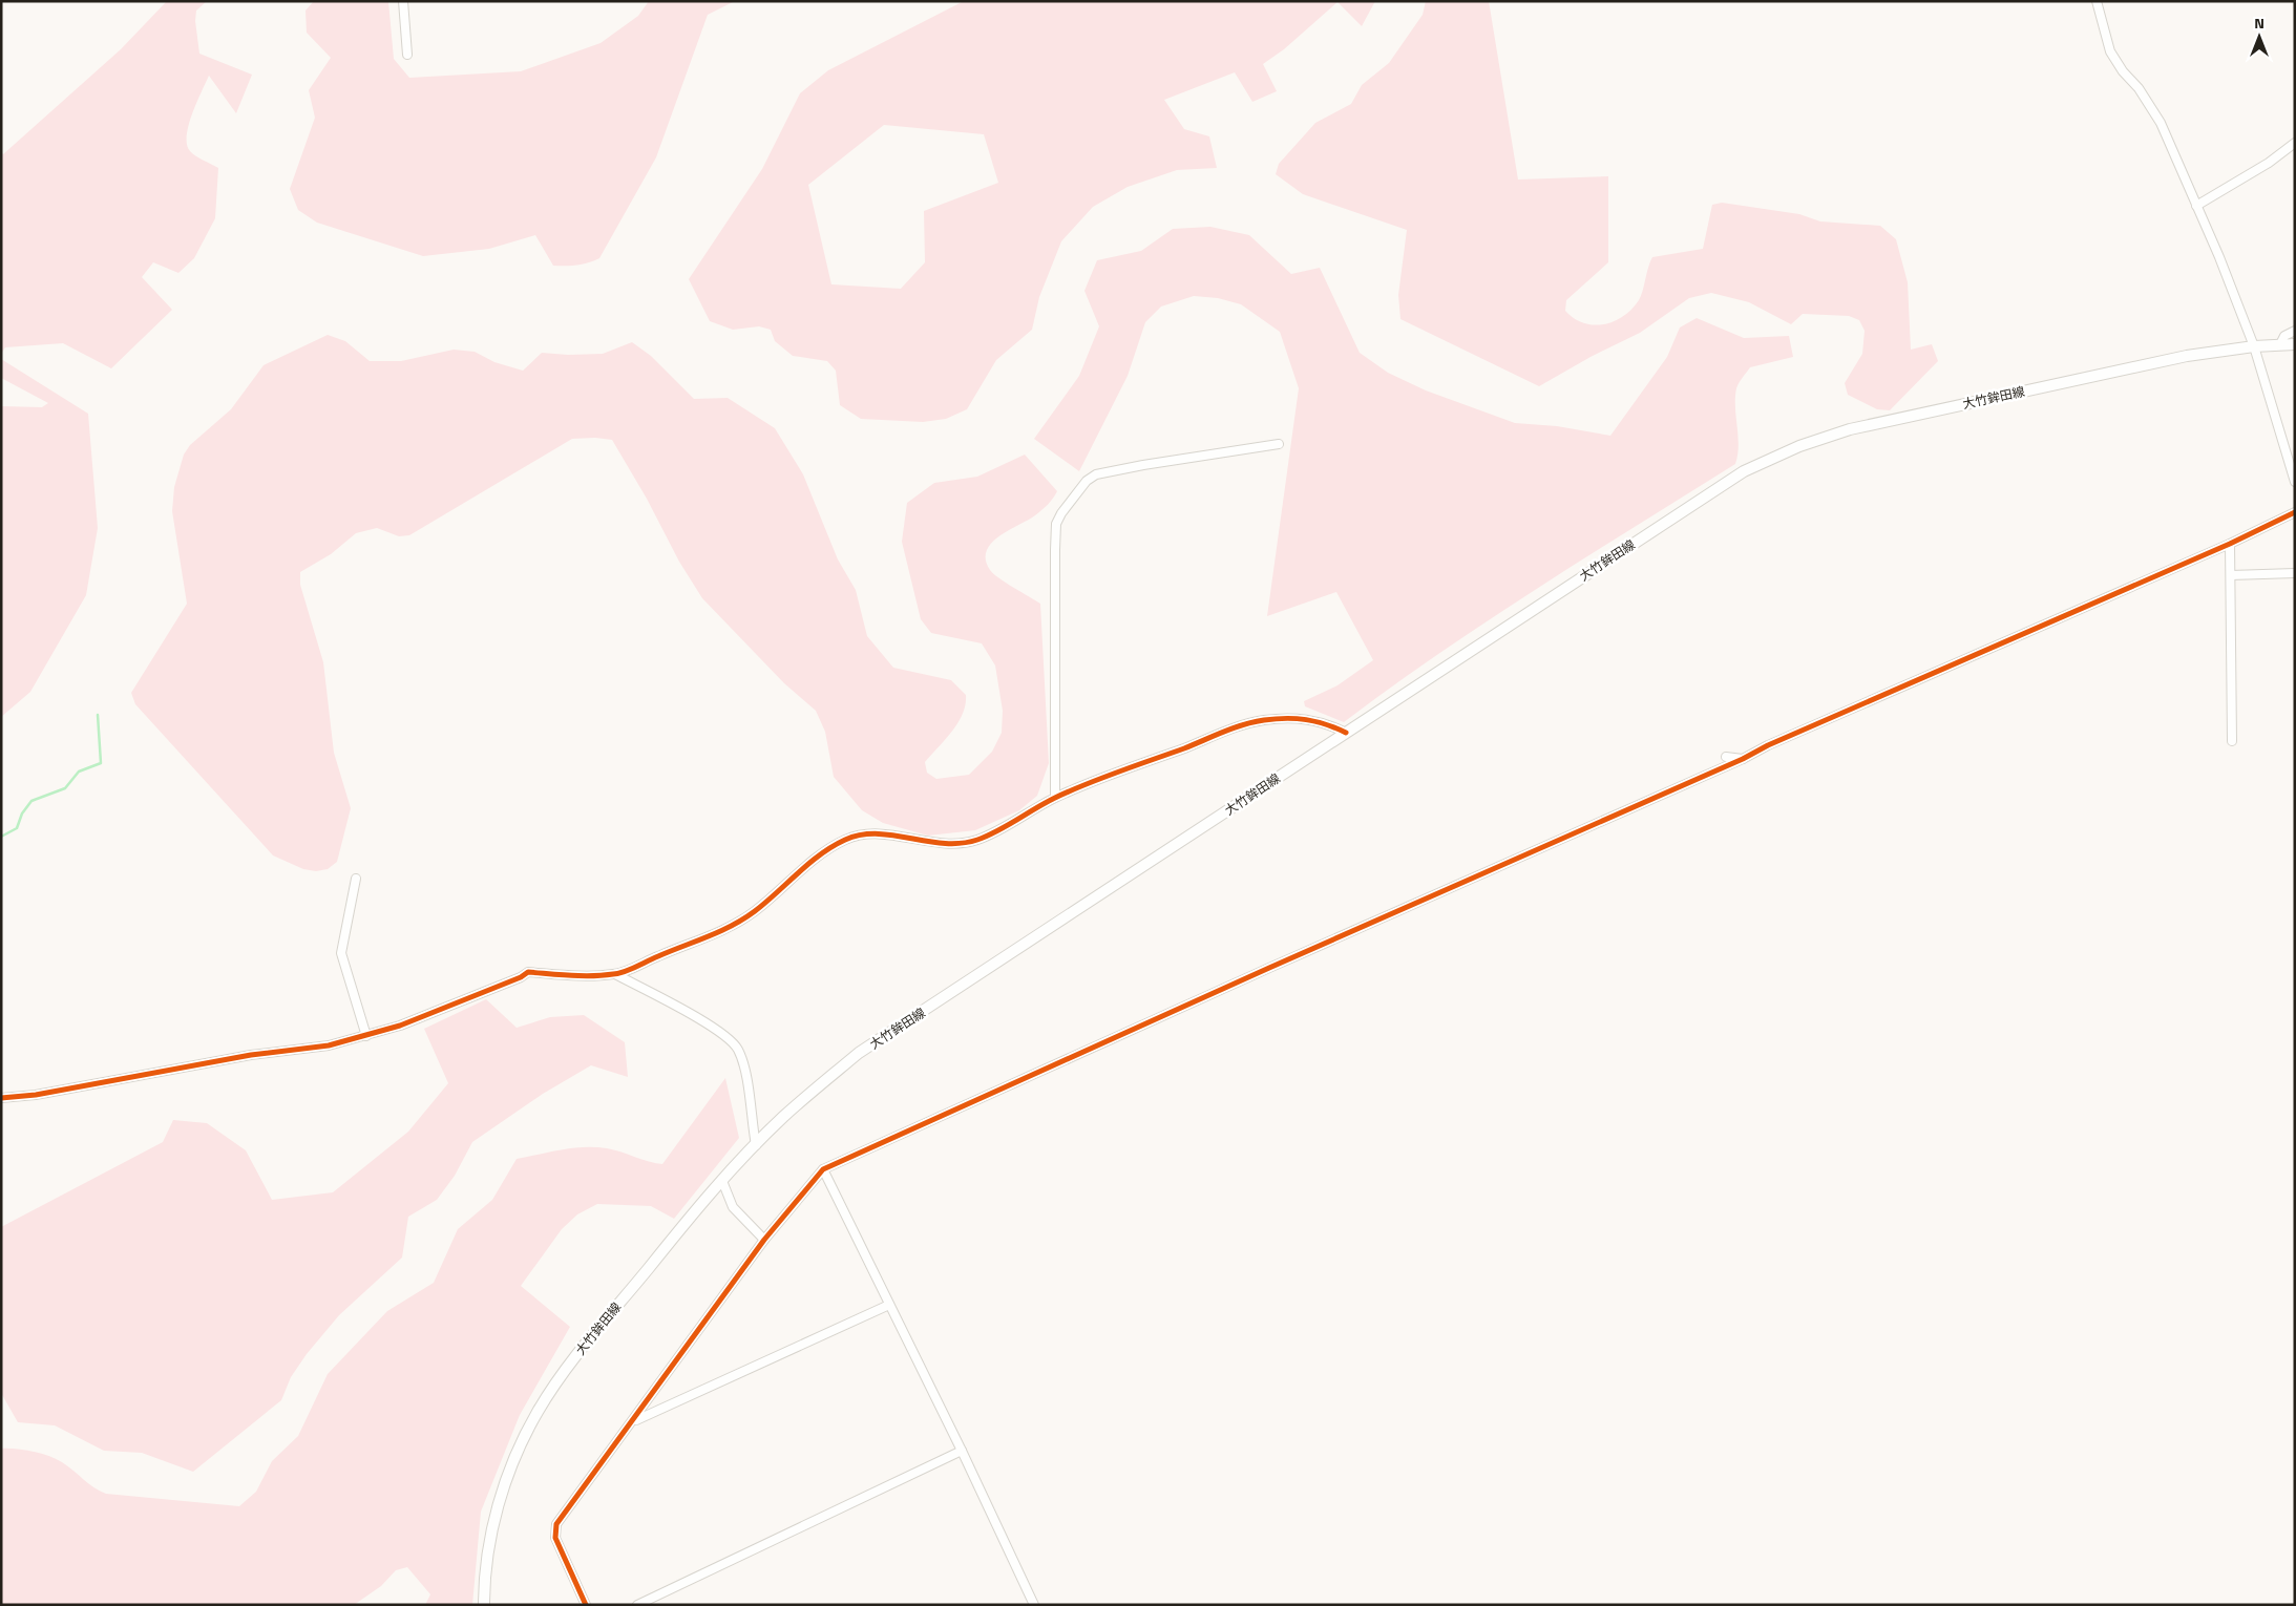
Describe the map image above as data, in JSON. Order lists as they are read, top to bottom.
{
  "streets": {
    "main road": ["大竹鉾田線"]
  },
  "north": "top"
}
